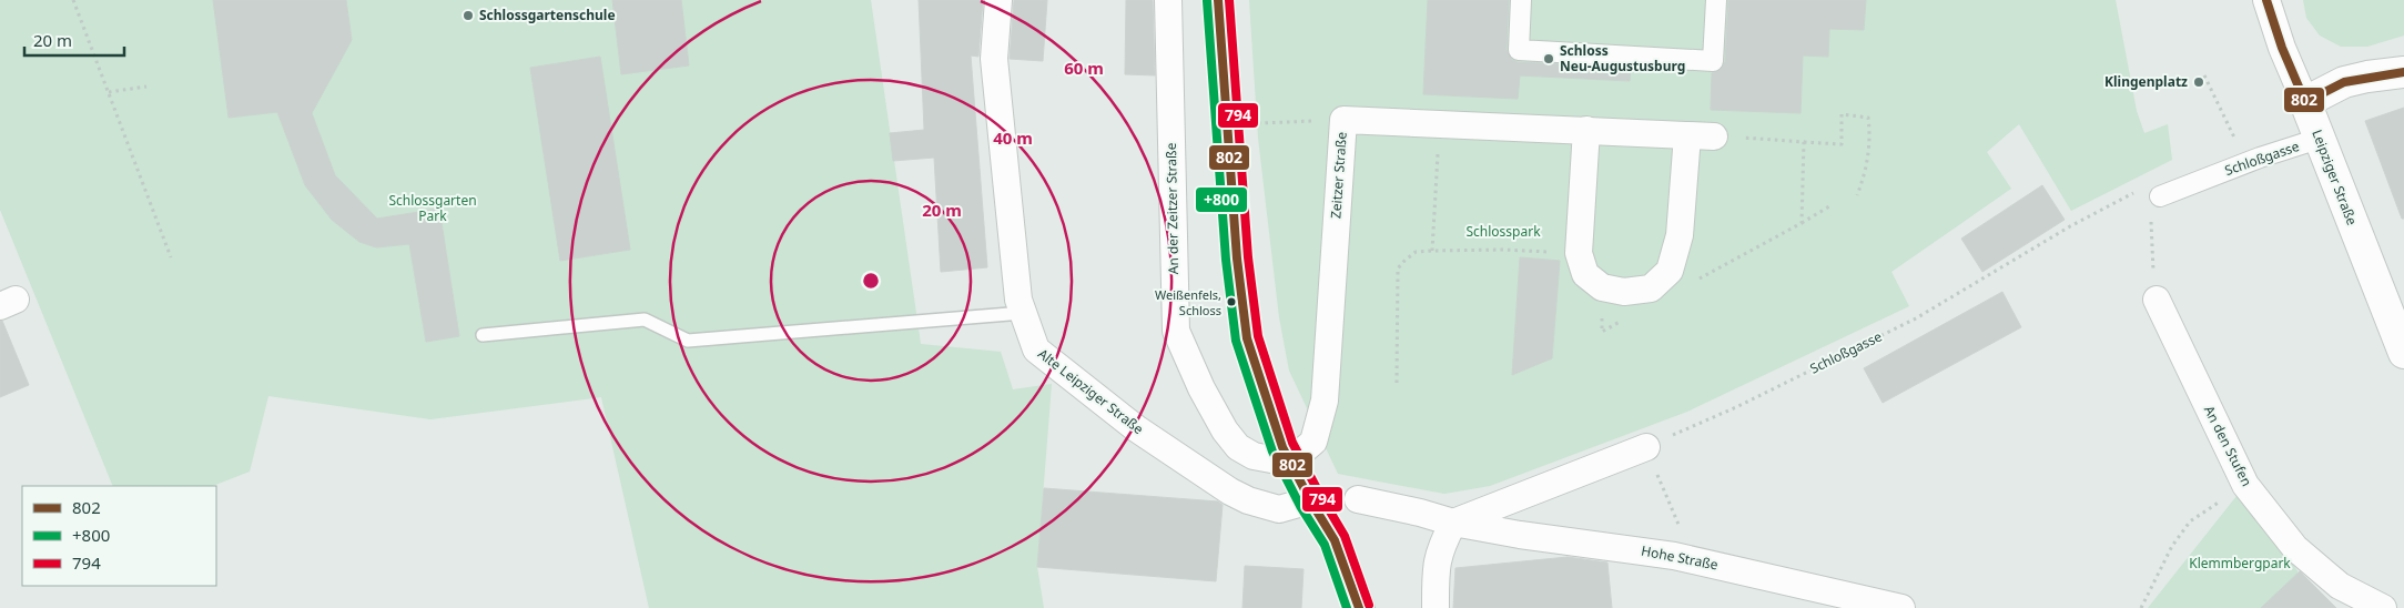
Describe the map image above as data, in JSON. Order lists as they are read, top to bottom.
{
  "streets": {
    "main road": ["Leipziger Straße"],
    "street": [
      "Schloßgasse",
      "Zeitzer Straße",
      "An der Zeitzer Straße",
      "Alte Leipziger Straße",
      "An den Stufen",
      "Hohe Straße"
    ]
  },
  "crossings": [
    ["Schloßgasse", "Leipziger Straße"],
    ["Zeitzer Straße", "An der Zeitzer Straße"]
  ],
  "parks": ["Schlossgarten Park", "Schlosspark", "Klemmbergpark"],
  "places": [
    "Schlossgartenschule",
    "Schloss Neu-Augustusburg",
    "Klingenplatz",
    "Weißenfels, Schloss"
  ],
  "lines": ["transit line 802", "transit line 794", "transit line +800"],
  "legend": ["802", "+800", "794"],
  "scale_bar": "20 m",
  "rings": ["60 m", "40 m", "20 m"]
}
